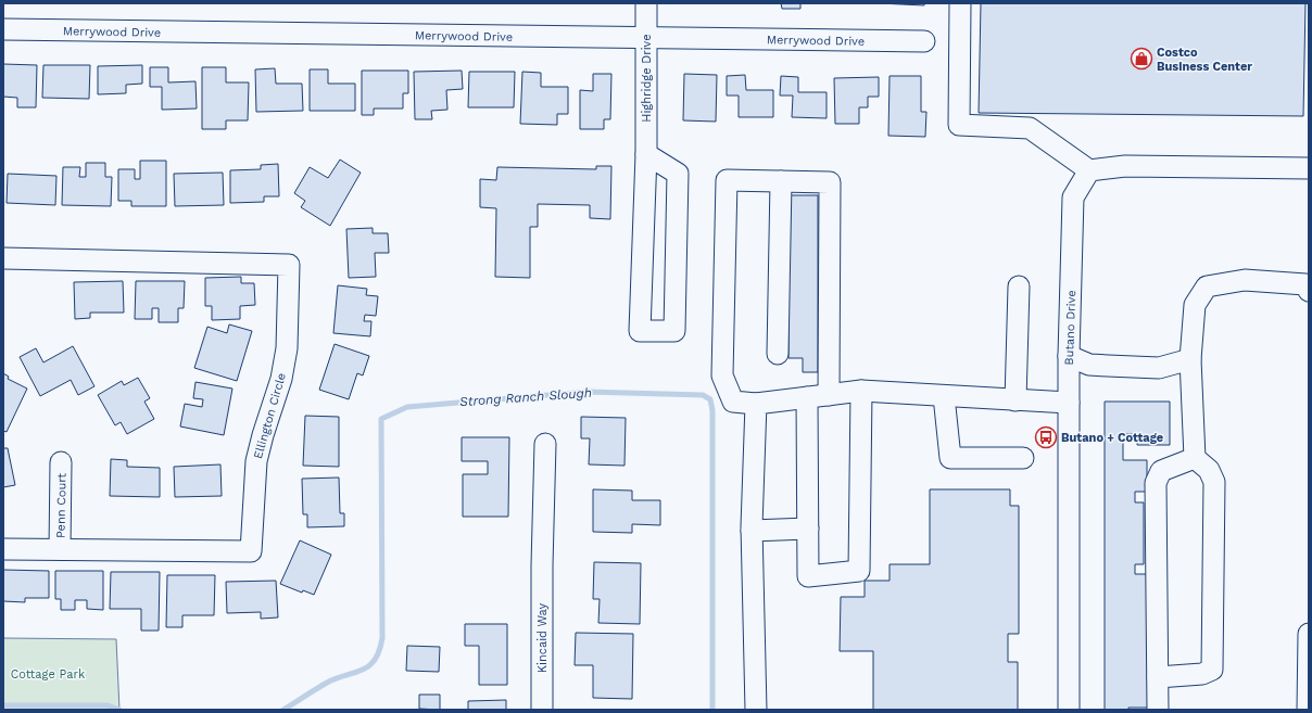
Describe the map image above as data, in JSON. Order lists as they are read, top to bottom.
{
  "streets": {
    "street": [
      "Merrywood Drive",
      "Highridge Drive",
      "Butano Drive",
      "Ellington Circle",
      "Penn Court",
      "Kincaid Way"
    ]
  },
  "crossings": [
    ["Merrywood Drive", "Highridge Drive"],
    ["Ellington Circle", "Penn Court"]
  ],
  "water": ["Strong Ranch Slough"],
  "parks": ["Cottage Park"],
  "places": {
    "shop": ["Costco Business Center"],
    "bus stop": ["Butano + Cottage"]
  }
}
